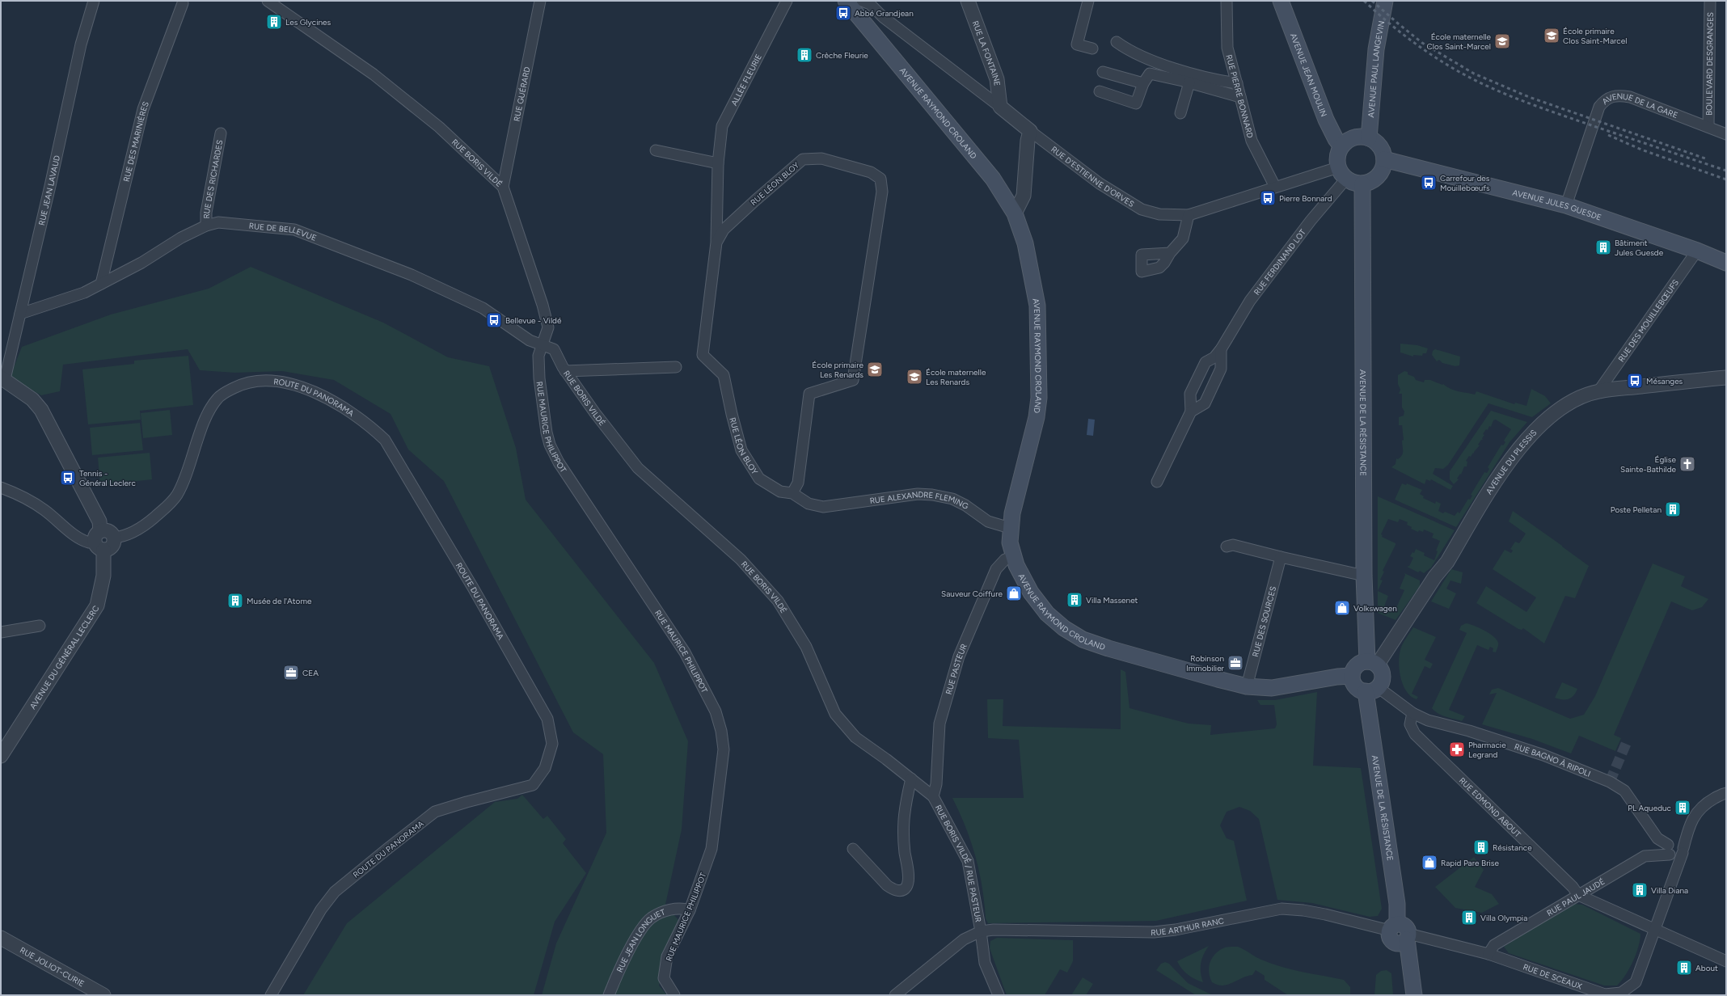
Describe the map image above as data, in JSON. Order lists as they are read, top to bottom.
{
  "streets": {
    "main road": [
      "AVENUE PAUL LANGEVIN",
      "AVENUE JEAN MOULIN",
      "AVENUE RAYMOND CROLAND",
      "AVENUE JULES GUESDE",
      "AVENUE DE LA RÉSISTANCE"
    ],
    "street": [
      "RUE LA FONTAINE",
      "BOULEVARD DESGRANGES",
      "ALLÉE FLEURIE",
      "RUE GUÉRARD",
      "RUE PIERRE BONNARD",
      "AVENUE DE LA GARE",
      "RUE DES MARINIÈRES",
      "RUE BORIS VILDÉ",
      "RUE D'ESTIENNE D'ORVES",
      "RUE DES RICHARDES",
      "RUE LÉON BLOY",
      "RUE JEAN LAVAUD",
      "RUE DE BELLEVUE",
      "RUE FERDINAND LOT",
      "RUE DES MOUILLEBŒUFS",
      "ROUTE DU PANORAMA",
      "RUE MAURICE PHILIPPOT",
      "AVENUE DU PLESSIS",
      "RUE ALEXANDRE FLEMING",
      "RUE DES SOURCES",
      "AVENUE DU GÉNÉRAL LECLERC",
      "RUE PASTEUR",
      "RUE BAGNO À RIPOLI",
      "RUE EDMOND ABOUT",
      "RUE BORIS VILDÉ / RUE PASTEUR",
      "RUE PAUL JAUDÉ",
      "RUE ARTHUR RANC",
      "RUE JEAN LONGUET",
      "RUE JOLIOT-CURIE",
      "RUE DE SCEAUX"
    ]
  },
  "crossings": [
    ["RUE LA FONTAINE", "RUE D'ESTIENNE D'ORVES"],
    ["BOULEVARD DESGRANGES", "AVENUE DE LA GARE"],
    ["AVENUE PAUL LANGEVIN", "AVENUE JEAN MOULIN"],
    ["AVENUE PAUL LANGEVIN", "RUE D'ESTIENNE D'ORVES"],
    ["AVENUE PAUL LANGEVIN", "AVENUE JULES GUESDE"],
    ["AVENUE PAUL LANGEVIN", "RUE FERDINAND LOT"],
    ["AVENUE PAUL LANGEVIN", "AVENUE DE LA RÉSISTANCE"],
    ["AVENUE JEAN MOULIN", "RUE D'ESTIENNE D'ORVES"],
    ["AVENUE JEAN MOULIN", "AVENUE JULES GUESDE"],
    ["AVENUE JEAN MOULIN", "RUE FERDINAND LOT"],
    ["AVENUE JEAN MOULIN", "AVENUE DE LA RÉSISTANCE"],
    ["ALLÉE FLEURIE", "RUE LÉON BLOY"],
    ["RUE GUÉRARD", "RUE BORIS VILDÉ"],
    ["RUE PIERRE BONNARD", "RUE D'ESTIENNE D'ORVES"],
    ["AVENUE DE LA GARE", "AVENUE JULES GUESDE"],
    ["AVENUE RAYMOND CROLAND", "RUE D'ESTIENNE D'ORVES"],
    ["AVENUE RAYMOND CROLAND", "AVENUE DE LA RÉSISTANCE"],
    ["AVENUE RAYMOND CROLAND", "AVENUE DU PLESSIS"],
    ["AVENUE RAYMOND CROLAND", "RUE ALEXANDRE FLEMING"],
    ["AVENUE RAYMOND CROLAND", "RUE DES SOURCES"],
    ["AVENUE RAYMOND CROLAND", "RUE PASTEUR"],
    ["RUE DES MARINIÈRES", "RUE DE BELLEVUE"],
    ["RUE BORIS VILDÉ", "RUE DE BELLEVUE"],
    ["RUE BORIS VILDÉ", "RUE MAURICE PHILIPPOT"],
    ["RUE BORIS VILDÉ", "RUE PASTEUR"],
    ["RUE BORIS VILDÉ", "RUE BORIS VILDÉ / RUE PASTEUR"],
    ["RUE D'ESTIENNE D'ORVES", "AVENUE JULES GUESDE"],
    ["RUE D'ESTIENNE D'ORVES", "RUE FERDINAND LOT"],
    ["RUE D'ESTIENNE D'ORVES", "AVENUE DE LA RÉSISTANCE"],
    ["RUE DES RICHARDES", "RUE DE BELLEVUE"],
    ["RUE LÉON BLOY", "RUE ALEXANDRE FLEMING"],
    ["RUE JEAN LAVAUD", "RUE DE BELLEVUE"],
    ["AVENUE JULES GUESDE", "RUE FERDINAND LOT"],
    ["AVENUE JULES GUESDE", "RUE DES MOUILLEBŒUFS"],
    ["AVENUE JULES GUESDE", "AVENUE DE LA RÉSISTANCE"],
    ["RUE DE BELLEVUE", "RUE MAURICE PHILIPPOT"],
    ["RUE FERDINAND LOT", "AVENUE DE LA RÉSISTANCE"],
    ["RUE DES MOUILLEBŒUFS", "AVENUE DU PLESSIS"],
    ["ROUTE DU PANORAMA", "AVENUE DU GÉNÉRAL LECLERC"],
    ["AVENUE DE LA RÉSISTANCE", "AVENUE DU PLESSIS"],
    ["AVENUE DE LA RÉSISTANCE", "RUE ARTHUR RANC"],
    ["AVENUE DE LA RÉSISTANCE", "RUE DE SCEAUX"],
    ["RUE MAURICE PHILIPPOT", "RUE JEAN LONGUET"],
    ["RUE PASTEUR", "RUE BORIS VILDÉ / RUE PASTEUR"],
    ["RUE BAGNO À RIPOLI", "RUE EDMOND ABOUT"],
    ["RUE BAGNO À RIPOLI", "RUE PAUL JAUDÉ"],
    ["RUE BAGNO À RIPOLI", "RUE DE SCEAUX"],
    ["RUE EDMOND ABOUT", "RUE PAUL JAUDÉ"],
    ["RUE EDMOND ABOUT", "RUE DE SCEAUX"],
    ["RUE BORIS VILDÉ / RUE PASTEUR", "RUE ARTHUR RANC"],
    ["RUE PAUL JAUDÉ", "RUE DE SCEAUX"],
    ["RUE ARTHUR RANC", "RUE DE SCEAUX"]
  ],
  "places": {
    "bus stop": [
      "Abbé Grandjean",
      "Carrefour des Mouillebœufs",
      "Pierre Bonnard",
      "Bellevue - Vildé",
      "Mésanges",
      "Tennis - Général Leclerc"
    ],
    "building": [
      "Les Glycines",
      "Crèche Fleurie",
      "Bâtiment Jules Guesde",
      "Poste Pelletan",
      "Villa Massenet",
      "Musée de l'Atome",
      "PL Aqueduc",
      "Résistance",
      "Villa Diana",
      "Villa Olympia",
      "About"
    ],
    "school or university": [
      "École primaire Clos Saint-Marcel",
      "École maternelle Clos Saint-Marcel",
      "École primaire Les Renards",
      "École maternelle Les Renards"
    ],
    "church": ["Église Sainte-Bathilde"],
    "shop": ["Sauveur Coiffure", "Volkswagen", "Rapid Pare Brise"],
    "office": ["Robinson Immobilier", "CEA"],
    "pharmacy": ["Pharmacie Legrand"]
  }
}
